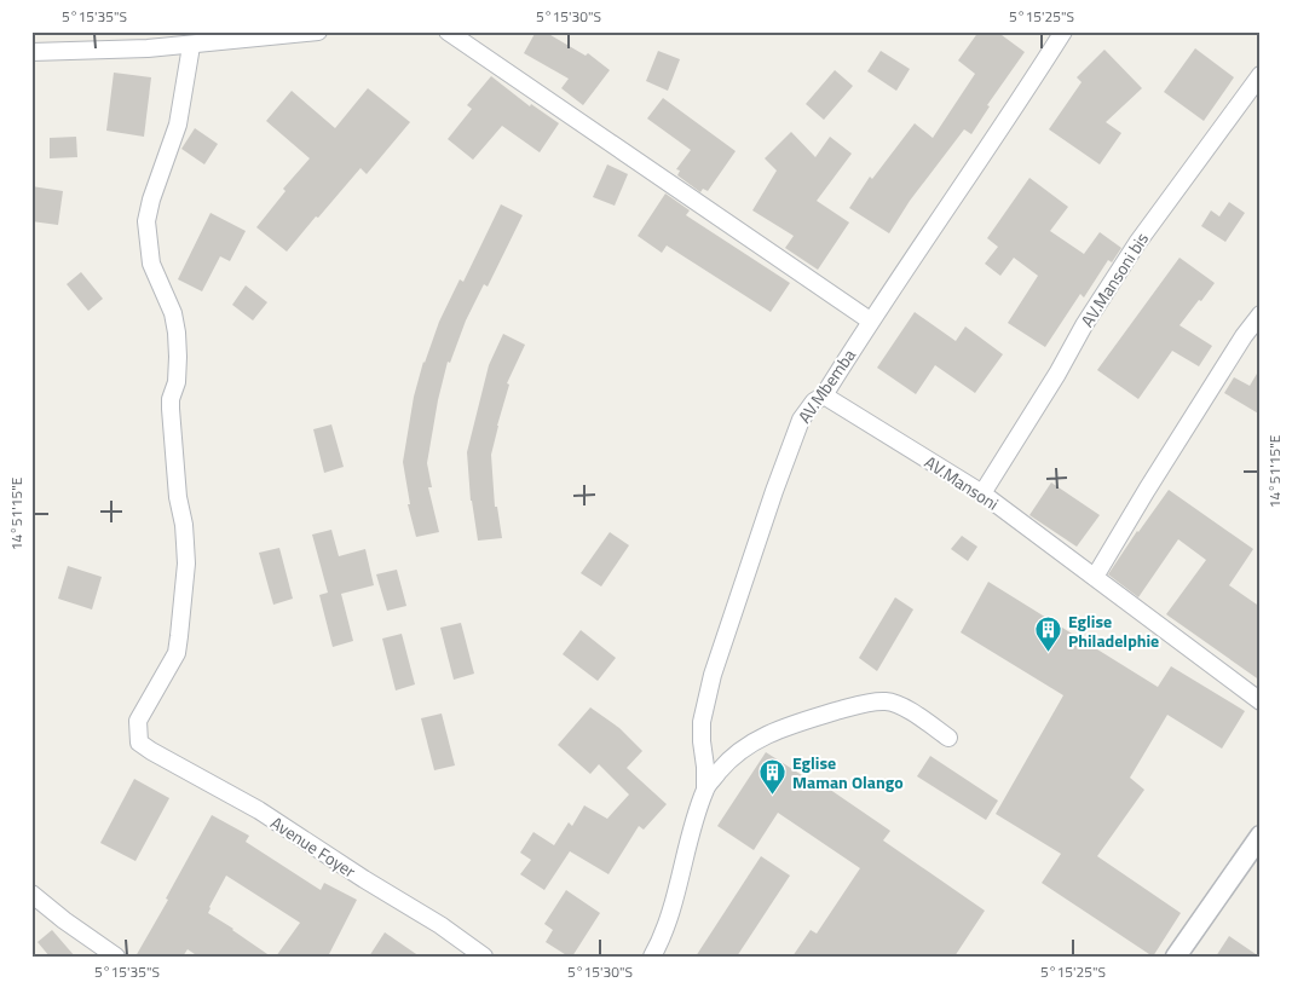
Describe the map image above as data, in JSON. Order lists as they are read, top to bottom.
{
  "streets": {
    "street": [
      "AV.Mansoni bis",
      "AV.Mbemba",
      "AV.Mansoni",
      "Avenue Foyer"
    ]
  },
  "crossings": [
    ["AV.Mansoni bis", "AV.Mansoni"],
    ["AV.Mbemba", "AV.Mansoni"]
  ],
  "places": {
    "building": ["Eglise Philadelphie", "Eglise Maman Olango"]
  },
  "coordinates": [
    "5°15'35\"S",
    "5°15'30\"S",
    "5°15'25\"S",
    "14°51'15\"E"
  ]
}
